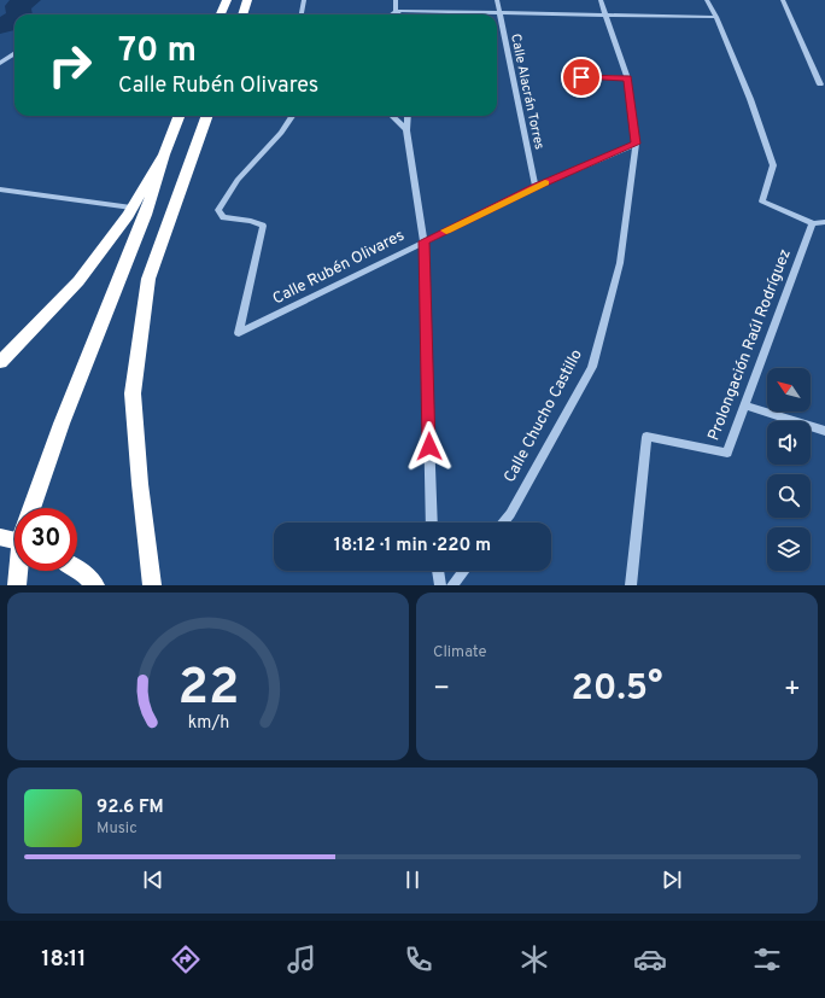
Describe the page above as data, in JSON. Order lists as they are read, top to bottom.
{
  "streets": {
    "street": [
      "Calle Alacrán Torres",
      "Calle Rubén Olivares",
      "Prolongación Raúl Rodríguez",
      "Calle Chucho Castillo"
    ]
  },
  "crossings": [
    ["Calle Alacrán Torres", "Calle Rubén Olivares"],
    ["Calle Rubén Olivares", "Calle Chucho Castillo"]
  ],
  "north": "top left",
  "page": {
    "turn": ["70 m", "Calle Rubén Olivares"],
    "limit": "30",
    "trip": "18:12 · 1 min · 220 m",
    "tile": "Climate",
    "heat": ["−", "20.5°", "+"],
    "song": ["92.6 FM", "Music"],
    "tabs": "18:11",
    "gauge": ["22", "km/h"]
  }
}
